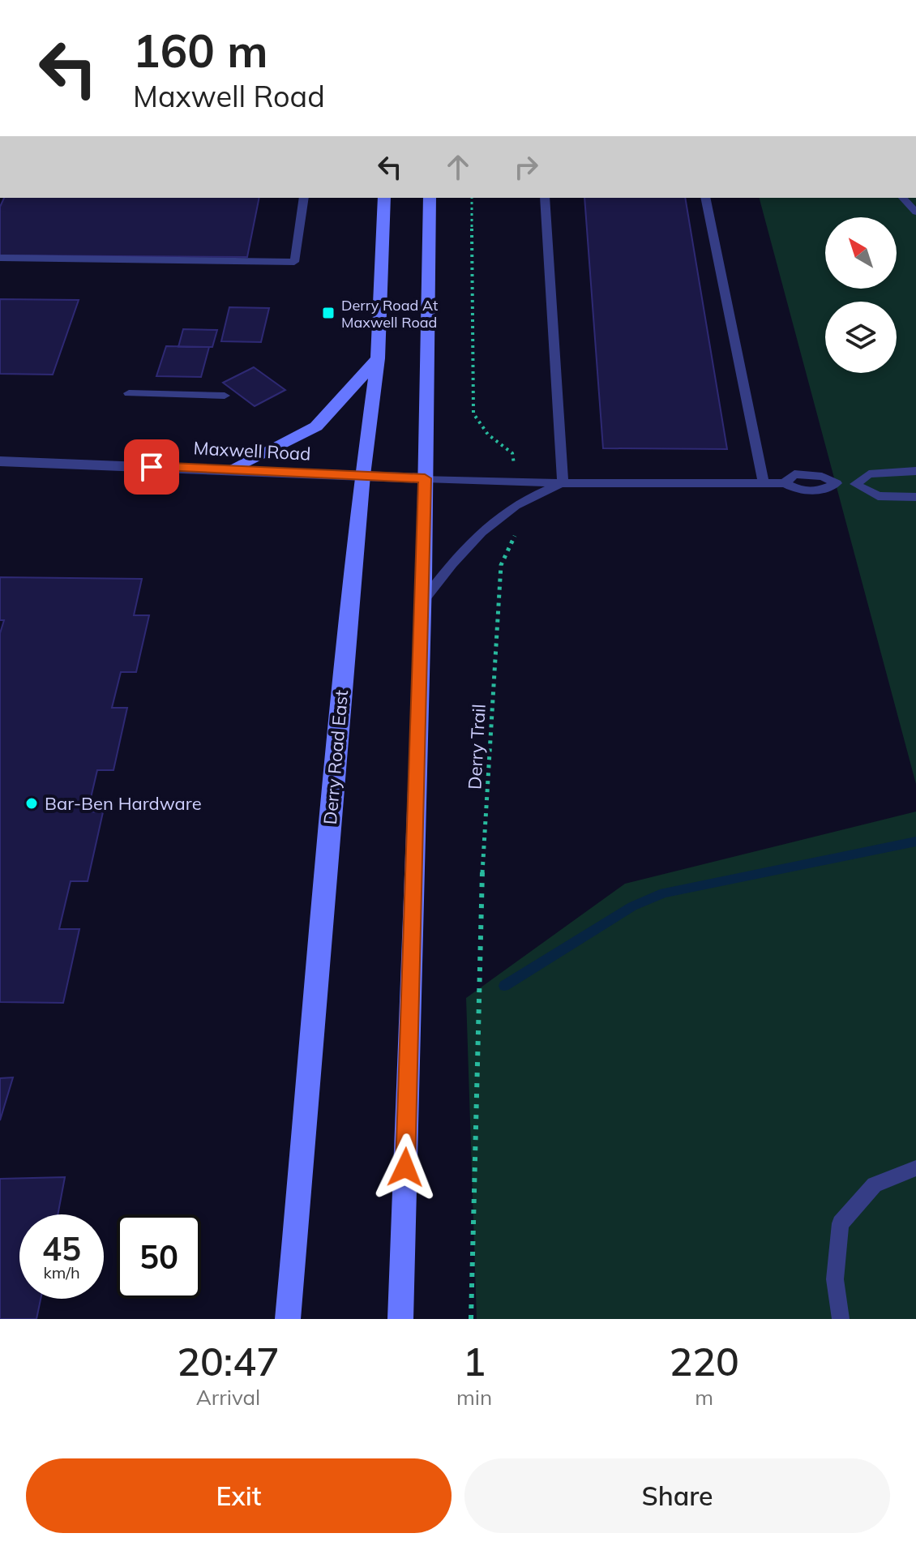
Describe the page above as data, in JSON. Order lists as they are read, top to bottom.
{
  "streets": {
    "main road": ["Derry Road East"],
    "street": ["Maxwell Road"],
    "path": ["Derry Trail"]
  },
  "crossings": [
    ["Maxwell Road", "Derry Road East"]
  ],
  "places": {
    "transit": ["Derry Road At Maxwell Road"],
    "other": ["Bar-Ben Hardware"]
  },
  "north": "top left",
  "page": {
    "turn": ["160 m", "Maxwell Road"],
    "speed": "45 km/h",
    "limit": "50",
    "eta": [
      "20:47",
      "Arrival",
      "1",
      "min",
      "220",
      "m"
    ],
    "buttons": ["Exit", "Share"]
  }
}
